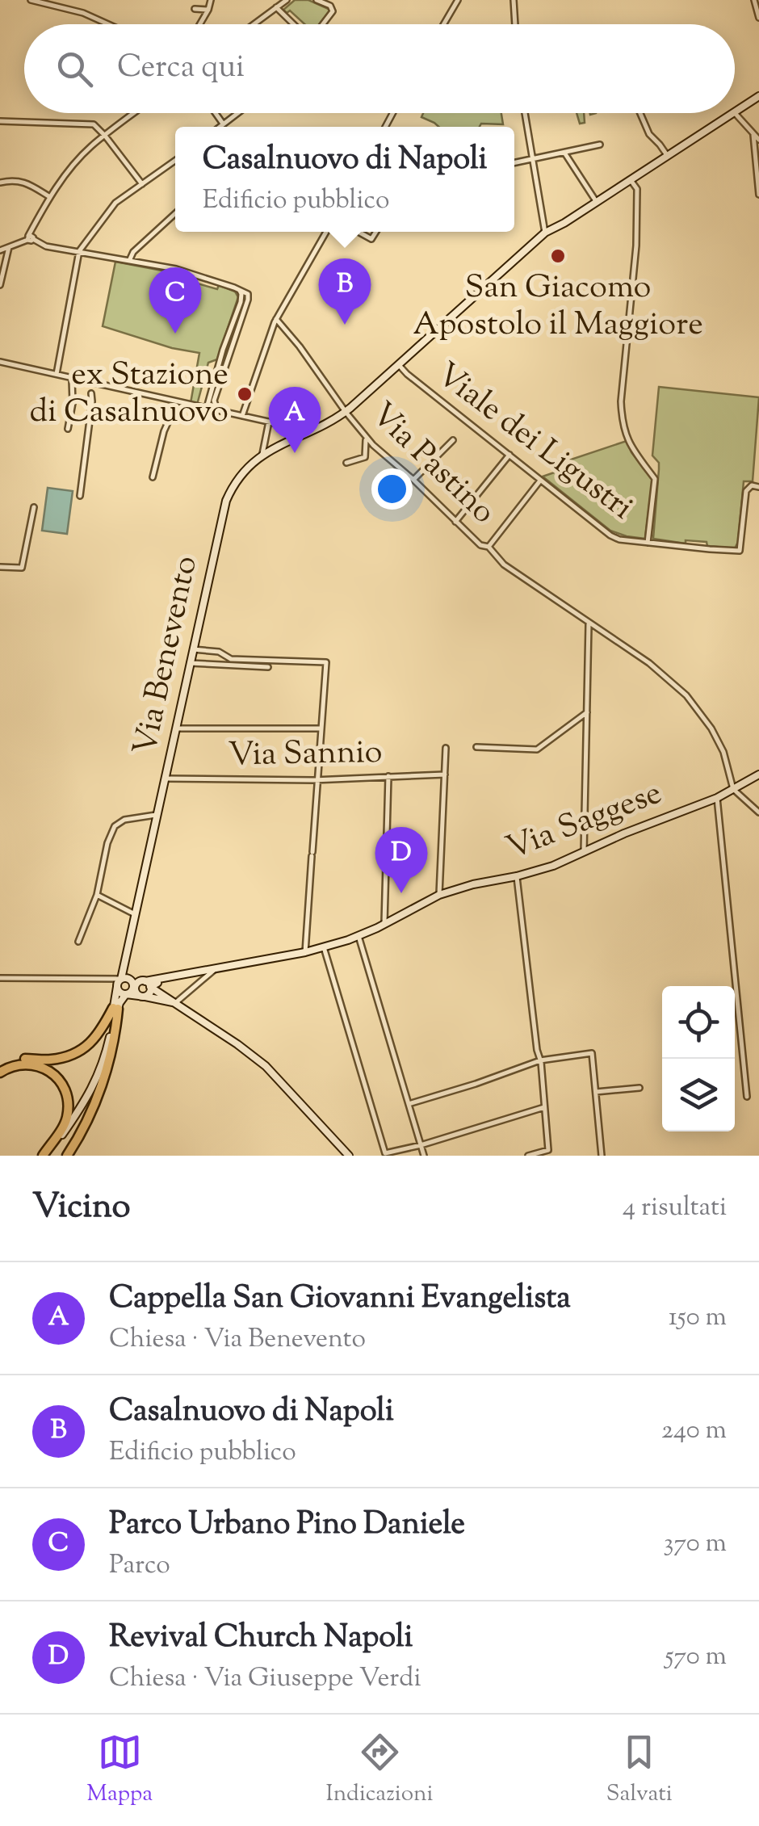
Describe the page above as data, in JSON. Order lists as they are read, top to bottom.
{
  "streets": {
    "main road": ["Via Benevento", "Via Saggese"],
    "street": ["Viale dei Ligustri", "Via Pastino", "Via Sannio"]
  },
  "crossings": [
    ["Viale dei Ligustri", "Via Benevento"],
    ["Via Pastino", "Via Benevento"],
    ["Via Pastino", "Via Saggese"],
    ["Via Benevento", "Via Sannio"]
  ],
  "places": ["San Giacomo Apostolo il Maggiore", "ex Stazione di Casalnuovo"],
  "page": {
    "search": "Cerca qui",
    "popup": ["Casalnuovo di Napoli", "Edificio pubblico"],
    "pins": [
      "B",
      "C",
      "A",
      "D"
    ],
    "heading": ["Vicino", "4 risultati"],
    "list": [
      {
        "mark": "A",
        "name": "Cappella San Giovanni Evangelista",
        "note": "Chiesa · Via Benevento",
        "value": "150 m"
      },
      {
        "mark": "B",
        "name": "Casalnuovo di Napoli",
        "note": "Edificio pubblico",
        "value": "240 m"
      },
      {
        "mark": "C",
        "name": "Parco Urbano Pino Daniele",
        "note": "Parco",
        "value": "370 m"
      },
      {
        "mark": "D",
        "name": "Revival Church Napoli",
        "note": "Chiesa · Via Giuseppe Verdi",
        "value": "570 m"
      }
    ],
    "nav": ["Mappa", "Indicazioni", "Salvati"]
  }
}
